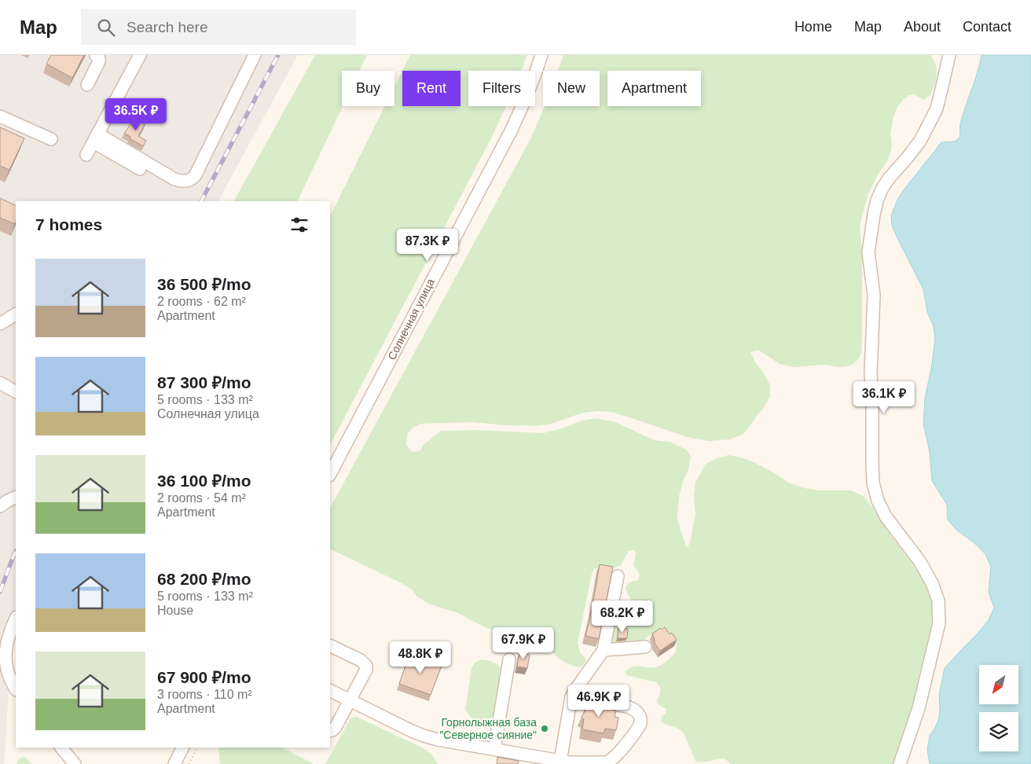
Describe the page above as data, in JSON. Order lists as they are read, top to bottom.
{
  "streets": {
    "street": ["Солнечная улица"]
  },
  "places": ["Горнолыжная база \"Северное сияние\""],
  "north": "bottom left",
  "page": {
    "header": "Map",
    "search": "Search here",
    "nav": [
      "Home",
      "Map",
      "About",
      "Contact"
    ],
    "chip": [
      "Buy",
      "Rent",
      "Filters",
      "New",
      "Apartment"
    ],
    "price": [
      "36.5K ₽",
      "87.3K ₽",
      "36.1K ₽",
      "68.2K ₽",
      "67.9K ₽",
      "48.8K ₽",
      "46.9K ₽"
    ],
    "heading": "7 homes",
    "list": [
      {
        "name": "36 500 ₽/mo",
        "note": "2 rooms · 62 m² · Apartment"
      },
      {
        "name": "87 300 ₽/mo",
        "note": "5 rooms · 133 m² · Солнечная улица"
      },
      {
        "name": "36 100 ₽/mo",
        "note": "2 rooms · 54 m² · Apartment"
      },
      {
        "name": "68 200 ₽/mo",
        "note": "5 rooms · 133 m² · House"
      },
      {
        "name": "67 900 ₽/mo",
        "note": "3 rooms · 110 m² · Apartment"
      }
    ]
  }
}
